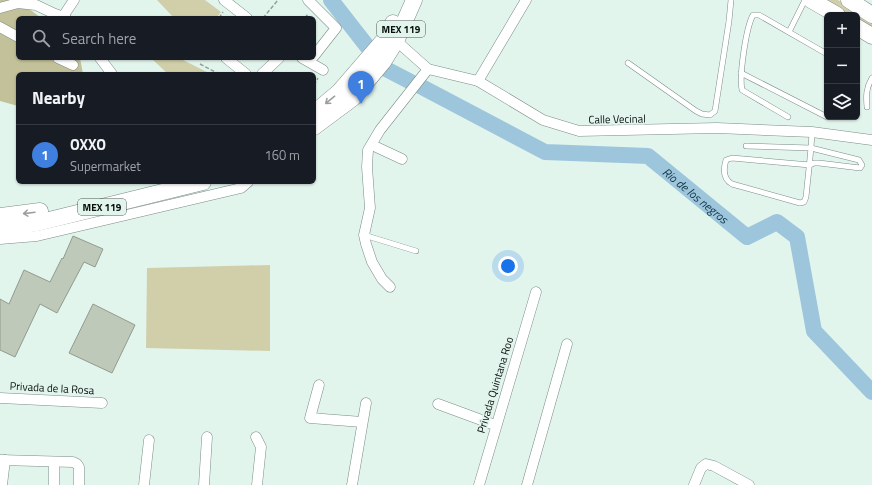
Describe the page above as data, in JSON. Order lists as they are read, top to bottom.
{
  "streets": {
    "main road": ["MEX 119"],
    "street": ["Calle Vecinal", "Privada Quintana Roo", "Privada de la Rosa"]
  },
  "crossings": [
    ["MEX 119", "Calle Vecinal"]
  ],
  "water": ["Rio de los negros"],
  "page": {
    "map_buttons": ["+", "−"],
    "search": "Search here",
    "pins": "1",
    "heading": "Nearby",
    "list": [
      {
        "mark": "1",
        "name": "OXXO",
        "note": "Supermarket",
        "value": "160 m"
      }
    ]
  }
}
